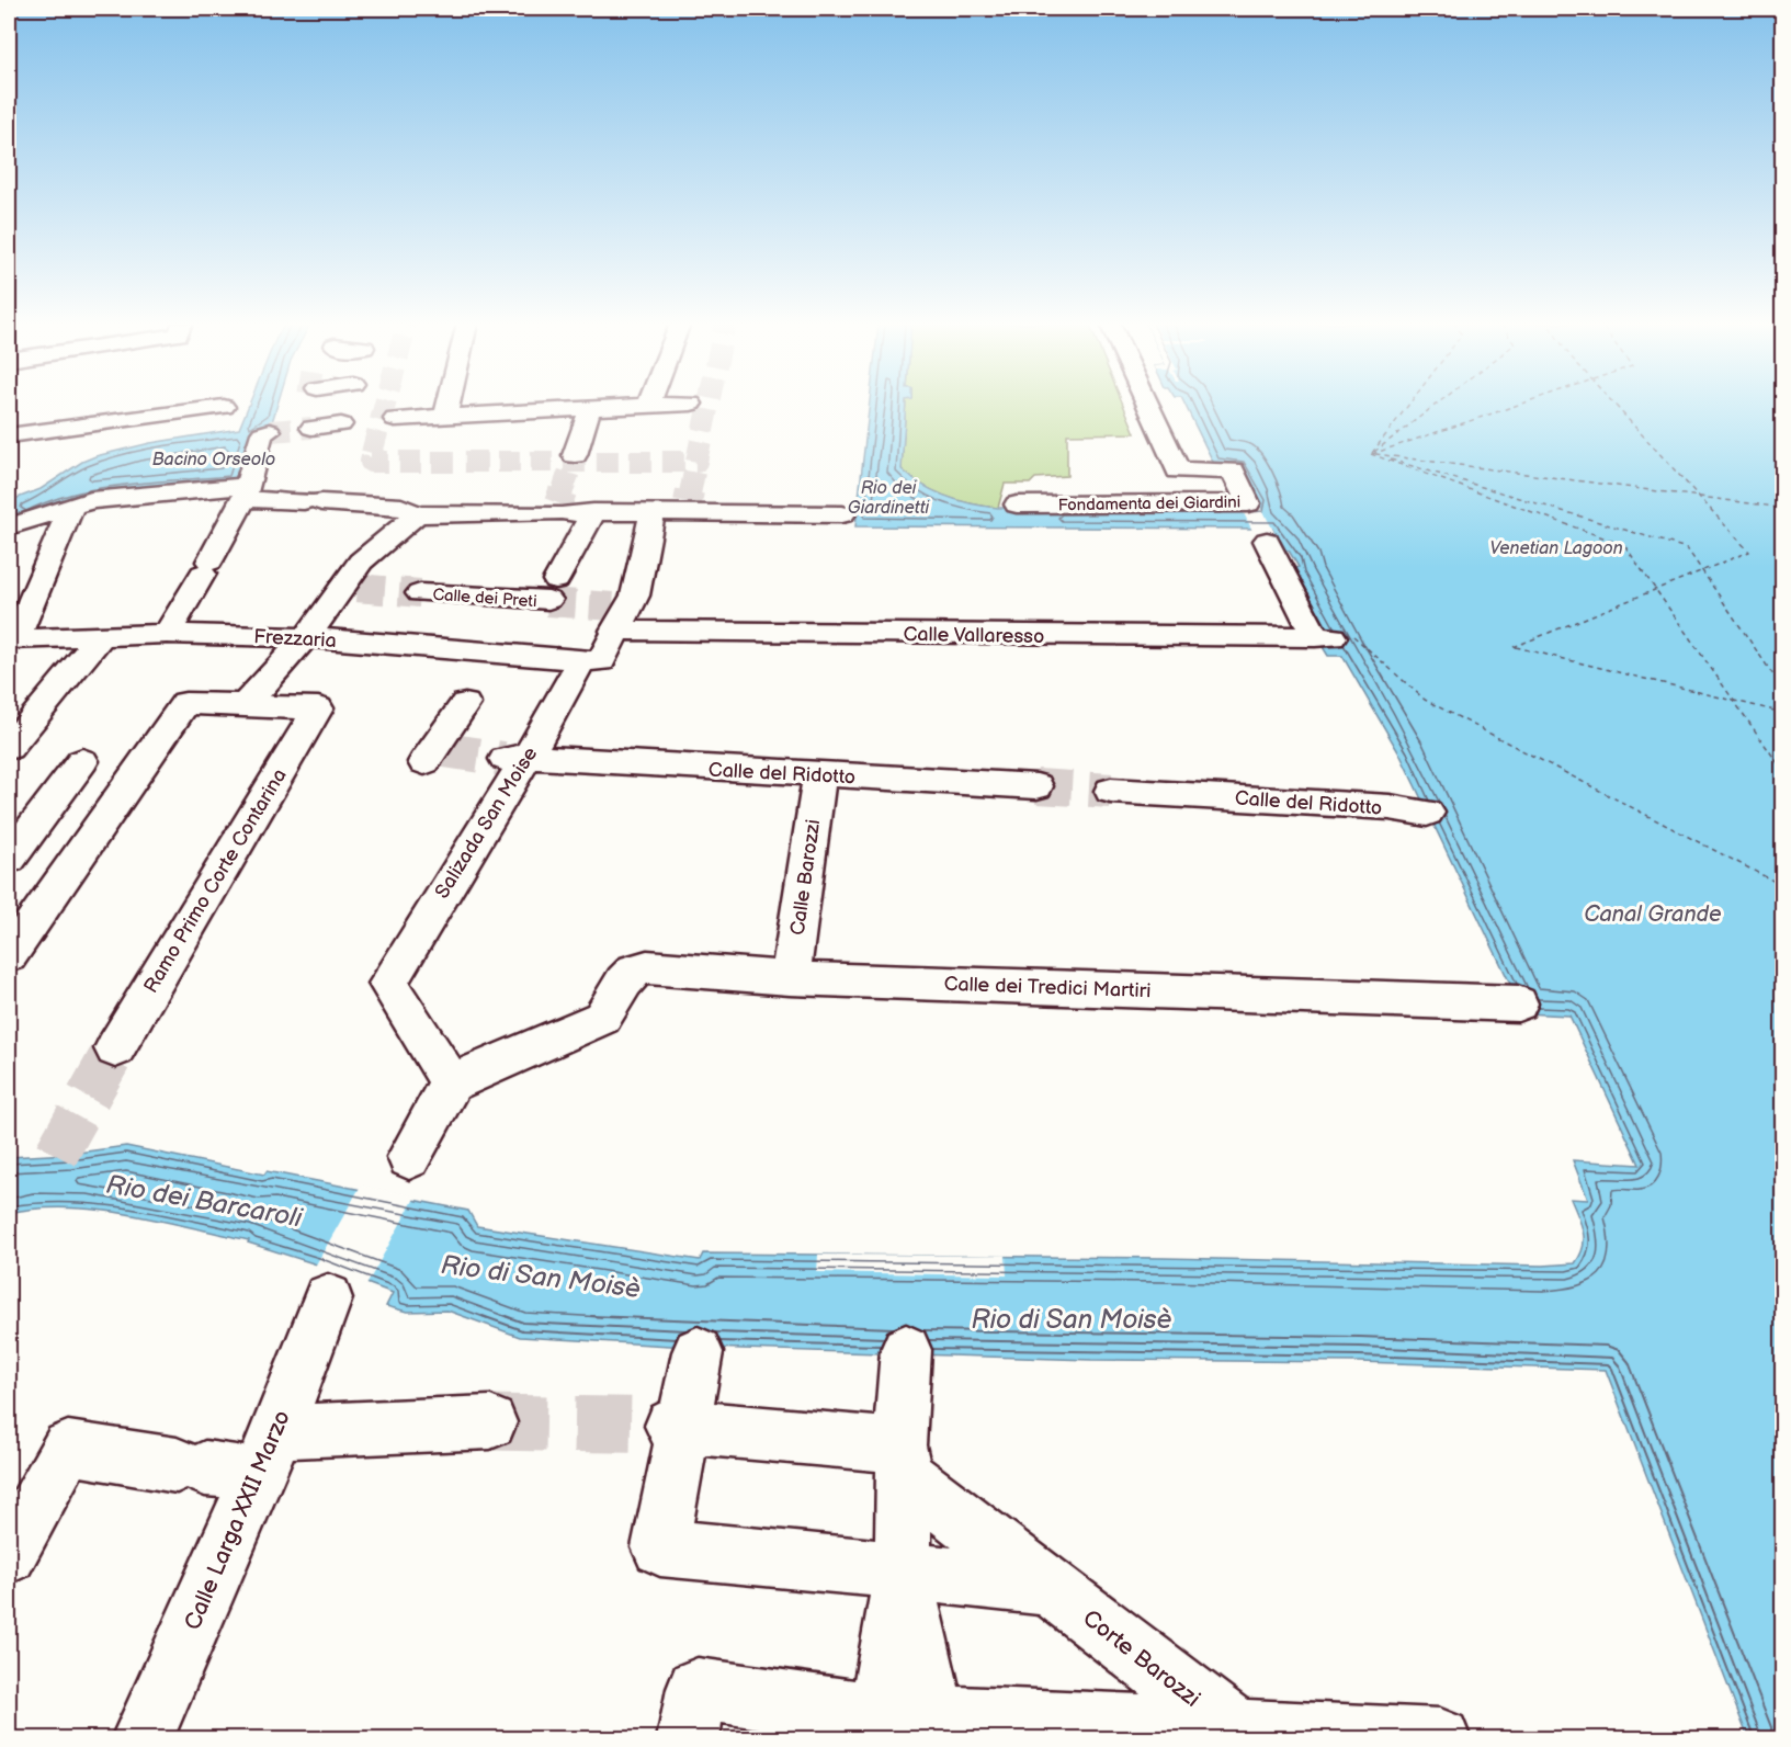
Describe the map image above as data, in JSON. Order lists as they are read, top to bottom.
{
  "streets": {
    "street": [
      "Fondamenta dei Giardini",
      "Calle dei Preti",
      "Calle Vallaresso",
      "Frezzaria",
      "Calle del Ridotto",
      "Salizada San Moise",
      "Calle Barozzi",
      "Ramo Primo Corte Contarina",
      "Calle dei Tredici Martiri",
      "Calle Larga XXII Marzo",
      "Corte Barozzi"
    ]
  },
  "crossings": [
    ["Calle Vallaresso", "Salizada San Moise"],
    ["Frezzaria", "Salizada San Moise"],
    ["Calle del Ridotto", "Salizada San Moise"],
    ["Calle del Ridotto", "Calle Barozzi"],
    ["Salizada San Moise", "Calle dei Tredici Martiri"],
    ["Calle Barozzi", "Calle dei Tredici Martiri"]
  ],
  "water": [
    "Bacino Orseolo",
    "Rio dei Giardinetti",
    "Venetian Lagoon",
    "Canal Grande",
    "Rio dei Barcaroli",
    "Rio di San Moisè"
  ]
}
